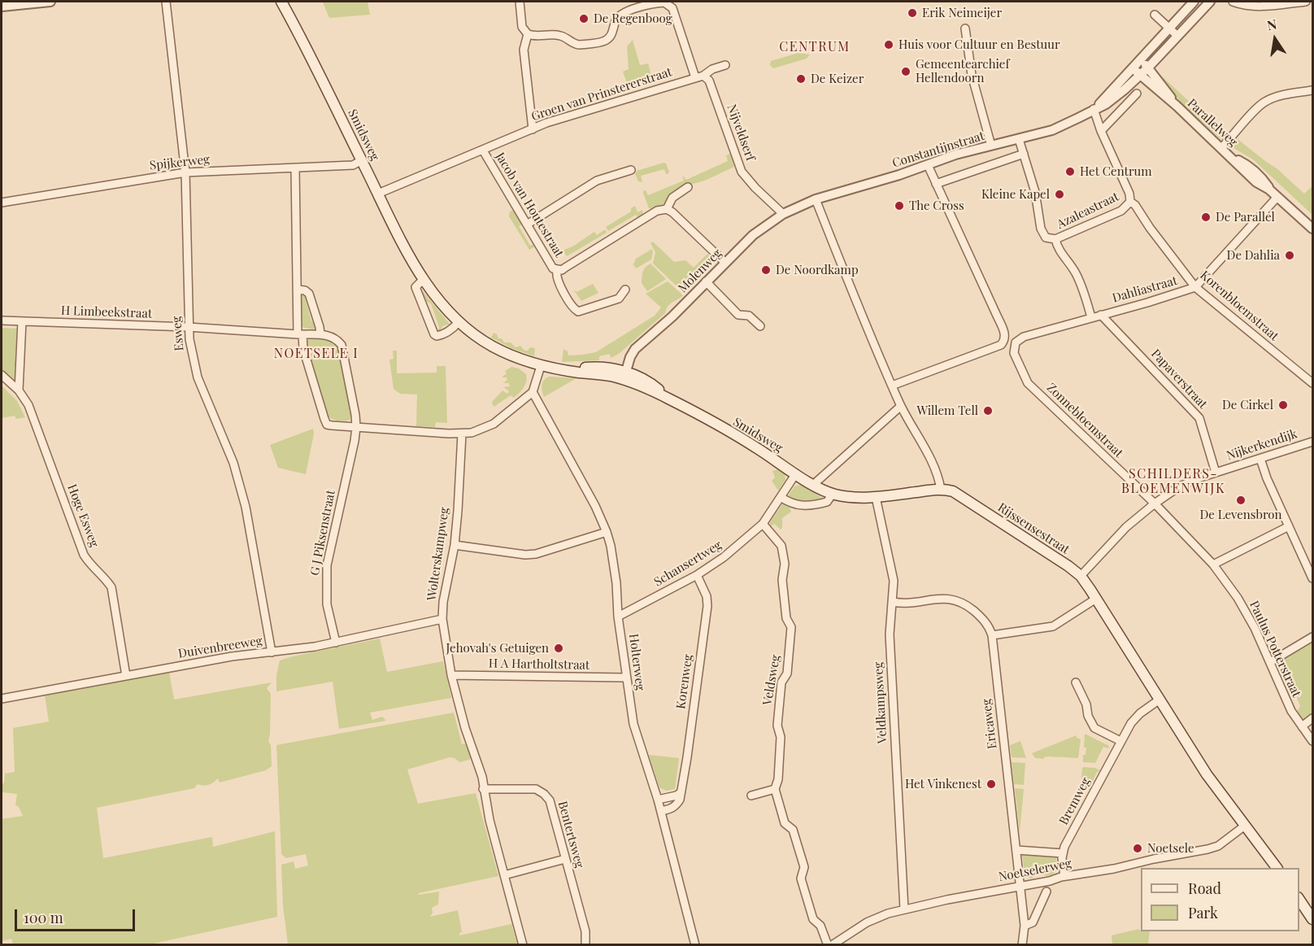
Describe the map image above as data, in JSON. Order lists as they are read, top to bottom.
{
  "streets": {
    "main road": ["Smidsweg", "Rijssensestraat"],
    "street": [
      "Groen van Prinstererstraat",
      "Parallelweg",
      "Nijveldserf",
      "Constantijnstraat",
      "Spijkerweg",
      "Jacob van Houtestraat",
      "Azaleastraat",
      "Molenweg",
      "Dahliastraat",
      "Korenbloemstraat",
      "H Limbeekstraat",
      "Esweg",
      "Papaverstraat",
      "Zonnebloemstraat",
      "Nijkerkendijk",
      "Hoge Esweg",
      "G J Piksenstraat",
      "Wolterskampweg",
      "Schansertweg",
      "Duivenbreeweg",
      "Paulus Potterstraat",
      "Holterweg",
      "H A Hartholtstraat",
      "Veldsweg",
      "Korenweg",
      "Veldkampsweg",
      "Ericaweg",
      "Bremweg",
      "Bentertsweg",
      "Noetselerweg"
    ]
  },
  "crossings": [
    ["Groen van Prinstererstraat", "Nijveldserf"],
    ["Groen van Prinstererstraat", "Smidsweg"],
    ["Groen van Prinstererstraat", "Jacob van Houtestraat"],
    ["Parallelweg", "Constantijnstraat"],
    ["Parallelweg", "Dahliastraat"],
    ["Nijveldserf", "Molenweg"],
    ["Smidsweg", "Spijkerweg"],
    ["Smidsweg", "Molenweg"],
    ["Smidsweg", "Rijssensestraat"],
    ["Smidsweg", "Schansertweg"],
    ["Smidsweg", "Veldkampsweg"],
    ["Constantijnstraat", "Molenweg"],
    ["Constantijnstraat", "Korenbloemstraat"],
    ["Spijkerweg", "Esweg"],
    ["Azaleastraat", "Korenbloemstraat"],
    ["Dahliastraat", "Korenbloemstraat"],
    ["Dahliastraat", "Papaverstraat"],
    ["Dahliastraat", "Zonnebloemstraat"],
    ["H Limbeekstraat", "Esweg"],
    ["H Limbeekstraat", "G J Piksenstraat"],
    ["Esweg", "Duivenbreeweg"],
    ["Papaverstraat", "Nijkerkendijk"],
    ["Zonnebloemstraat", "Nijkerkendijk"],
    ["Zonnebloemstraat", "Paulus Potterstraat"],
    ["Nijkerkendijk", "Rijssensestraat"],
    ["Nijkerkendijk", "Paulus Potterstraat"],
    ["Hoge Esweg", "Duivenbreeweg"],
    ["Rijssensestraat", "Bremweg"],
    ["Rijssensestraat", "Noetselerweg"],
    ["G J Piksenstraat", "Duivenbreeweg"],
    ["Wolterskampweg", "Duivenbreeweg"],
    ["Wolterskampweg", "H A Hartholtstraat"],
    ["Wolterskampweg", "Bentertsweg"],
    ["Schansertweg", "Holterweg"],
    ["Schansertweg", "Veldsweg"],
    ["Schansertweg", "Korenweg"],
    ["Holterweg", "H A Hartholtstraat"],
    ["Holterweg", "Korenweg"],
    ["Veldkampsweg", "Ericaweg"],
    ["Veldkampsweg", "Noetselerweg"],
    ["Ericaweg", "Noetselerweg"],
    ["Bremweg", "Noetselerweg"]
  ],
  "districts": ["CENTRUM", "NOETSELE I", "SCHILDERS- BLOEMENWIJK"],
  "places": [
    "Erik Neimeijer",
    "De Regenboog",
    "Huis voor Cultuur en Bestuur",
    "Gemeentearchief Hellendoorn",
    "De Keizer",
    "Het Centrum",
    "Kleine Kapel",
    "The Cross",
    "De Parallel",
    "De Dahlia",
    "De Noordkamp",
    "De Cirkel",
    "Willem Tell",
    "De Levensbron",
    "Jehovah's Getuigen",
    "Het Vinkenest",
    "Noetsele"
  ],
  "legend": ["Road", "Park"],
  "scale_bar": "100 m",
  "north": "top"
}
